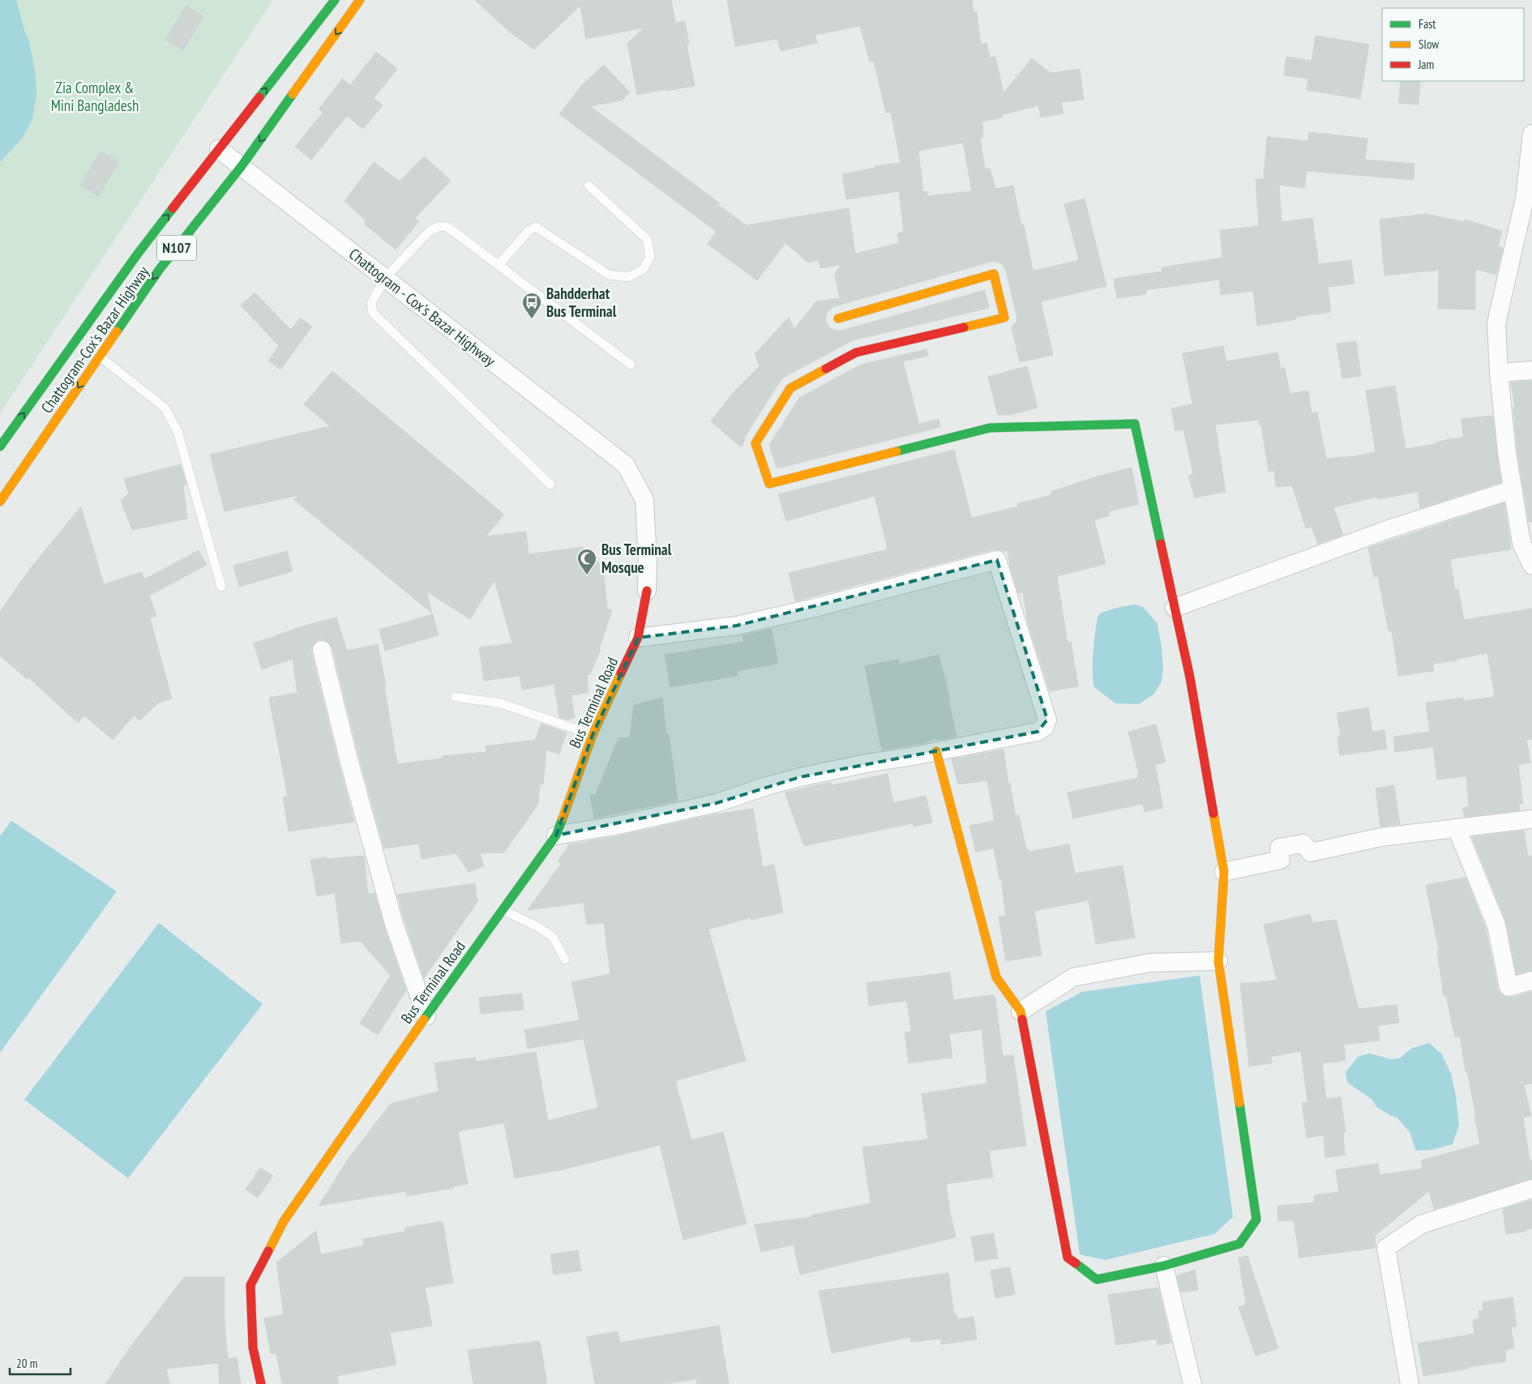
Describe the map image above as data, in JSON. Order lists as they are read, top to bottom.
{
  "streets": {
    "main road": ["N107", "Chattogram-Cox's Bazar Highway", "Bus Terminal Road"],
    "street": ["Chattogram - Cox's Bazar Highway"]
  },
  "crossings": [
    ["N107", "Chattogram - Cox's Bazar Highway"],
    ["Chattogram - Cox's Bazar Highway", "Chattogram-Cox's Bazar Highway"],
    ["Chattogram - Cox's Bazar Highway", "Bus Terminal Road"]
  ],
  "parks": ["Zia Complex & Mini Bangladesh"],
  "places": {
    "bus stop": ["Bahdderhat Bus Terminal"],
    "mosque": ["Bus Terminal Mosque"]
  },
  "legend": ["Fast", "Slow", "Jam"],
  "scale_bar": "20 m"
}
